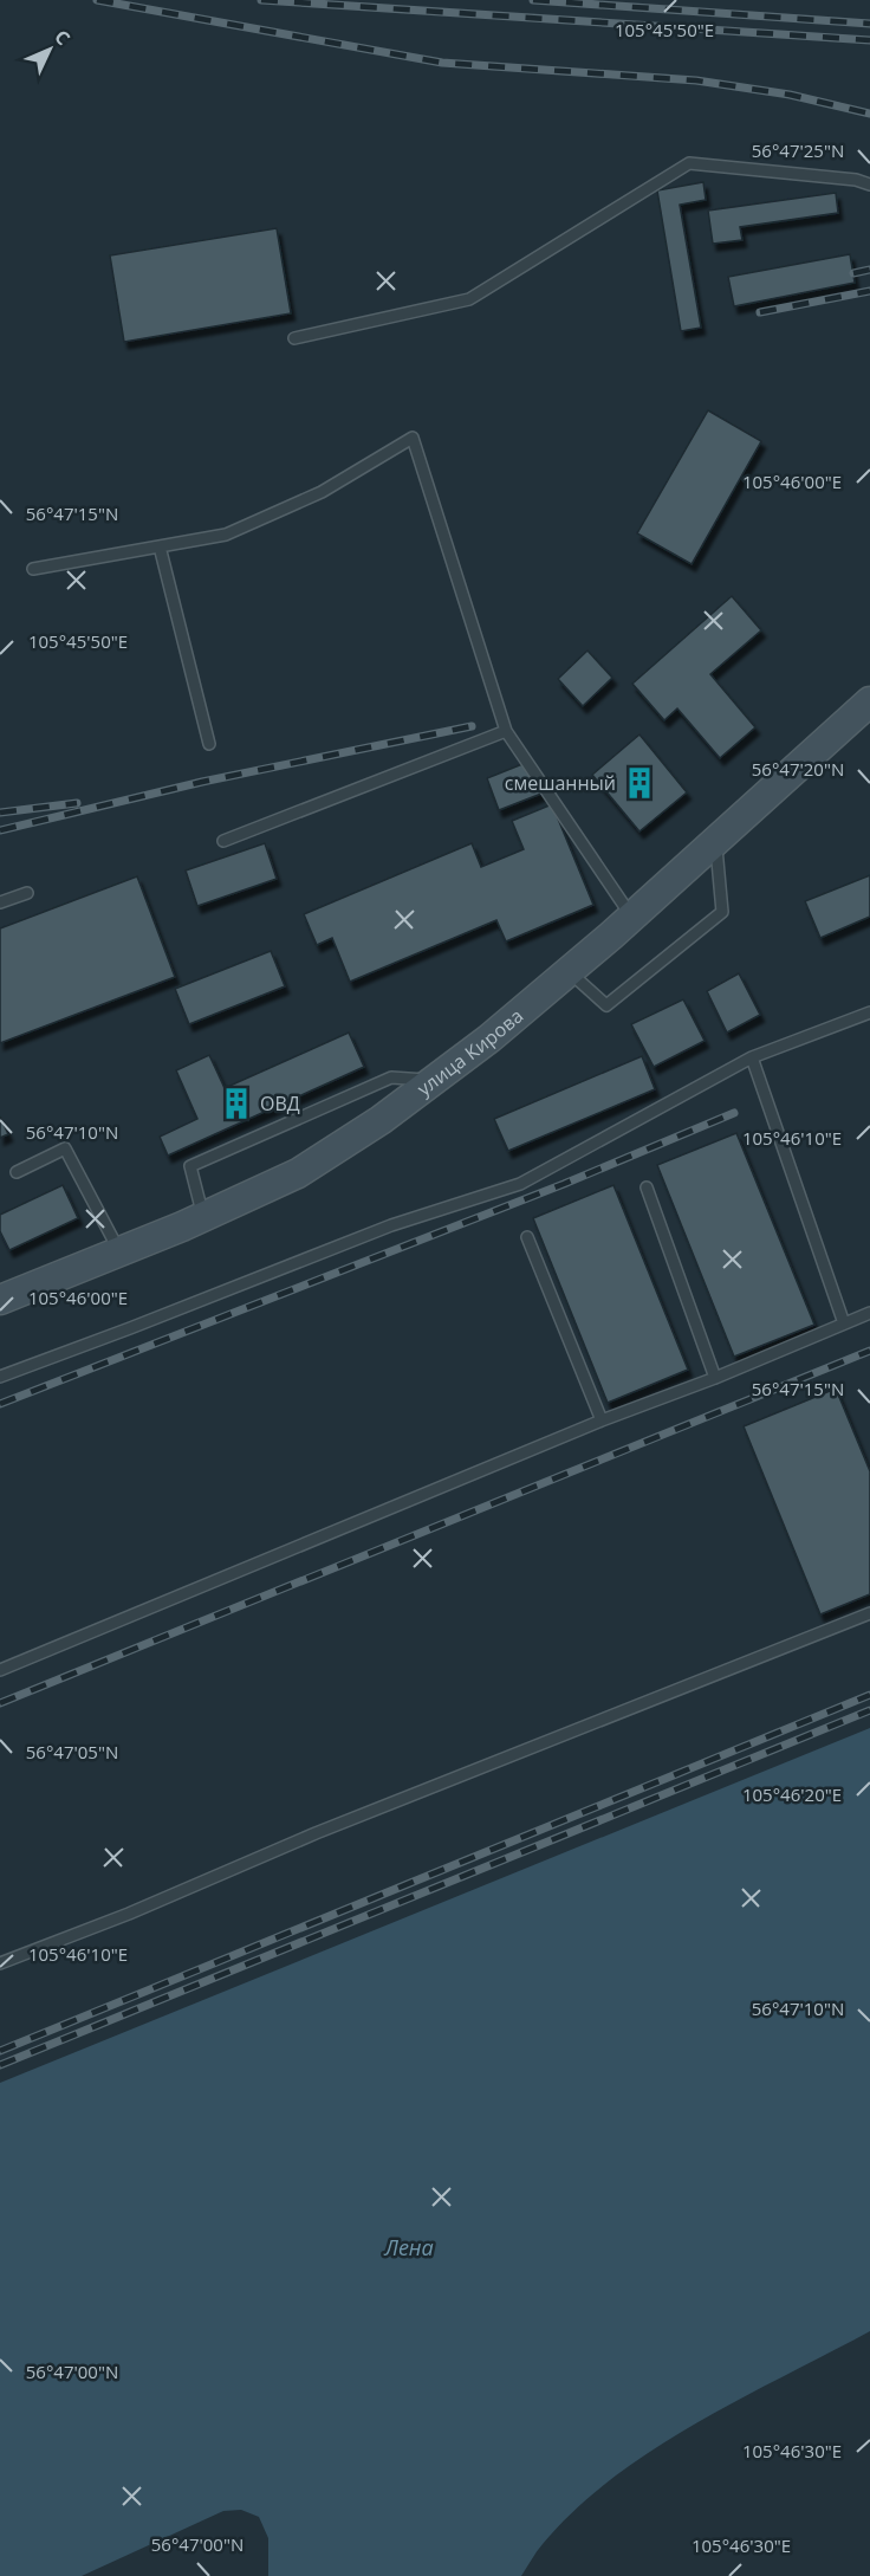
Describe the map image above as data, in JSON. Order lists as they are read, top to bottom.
{
  "streets": {
    "main road": ["улица Кирова"]
  },
  "water": ["Лена"],
  "places": {
    "building": ["смешанный", "ОВД"]
  },
  "north": "top right",
  "coordinates": [
    "105°45'50\"E",
    "56°47'25\"N",
    "105°46'00\"E",
    "56°47'15\"N",
    "56°47'20\"N",
    "56°47'10\"N",
    "105°46'10\"E",
    "56°47'05\"N",
    "105°46'20\"E",
    "56°47'00\"N",
    "105°46'30\"E"
  ]
}
